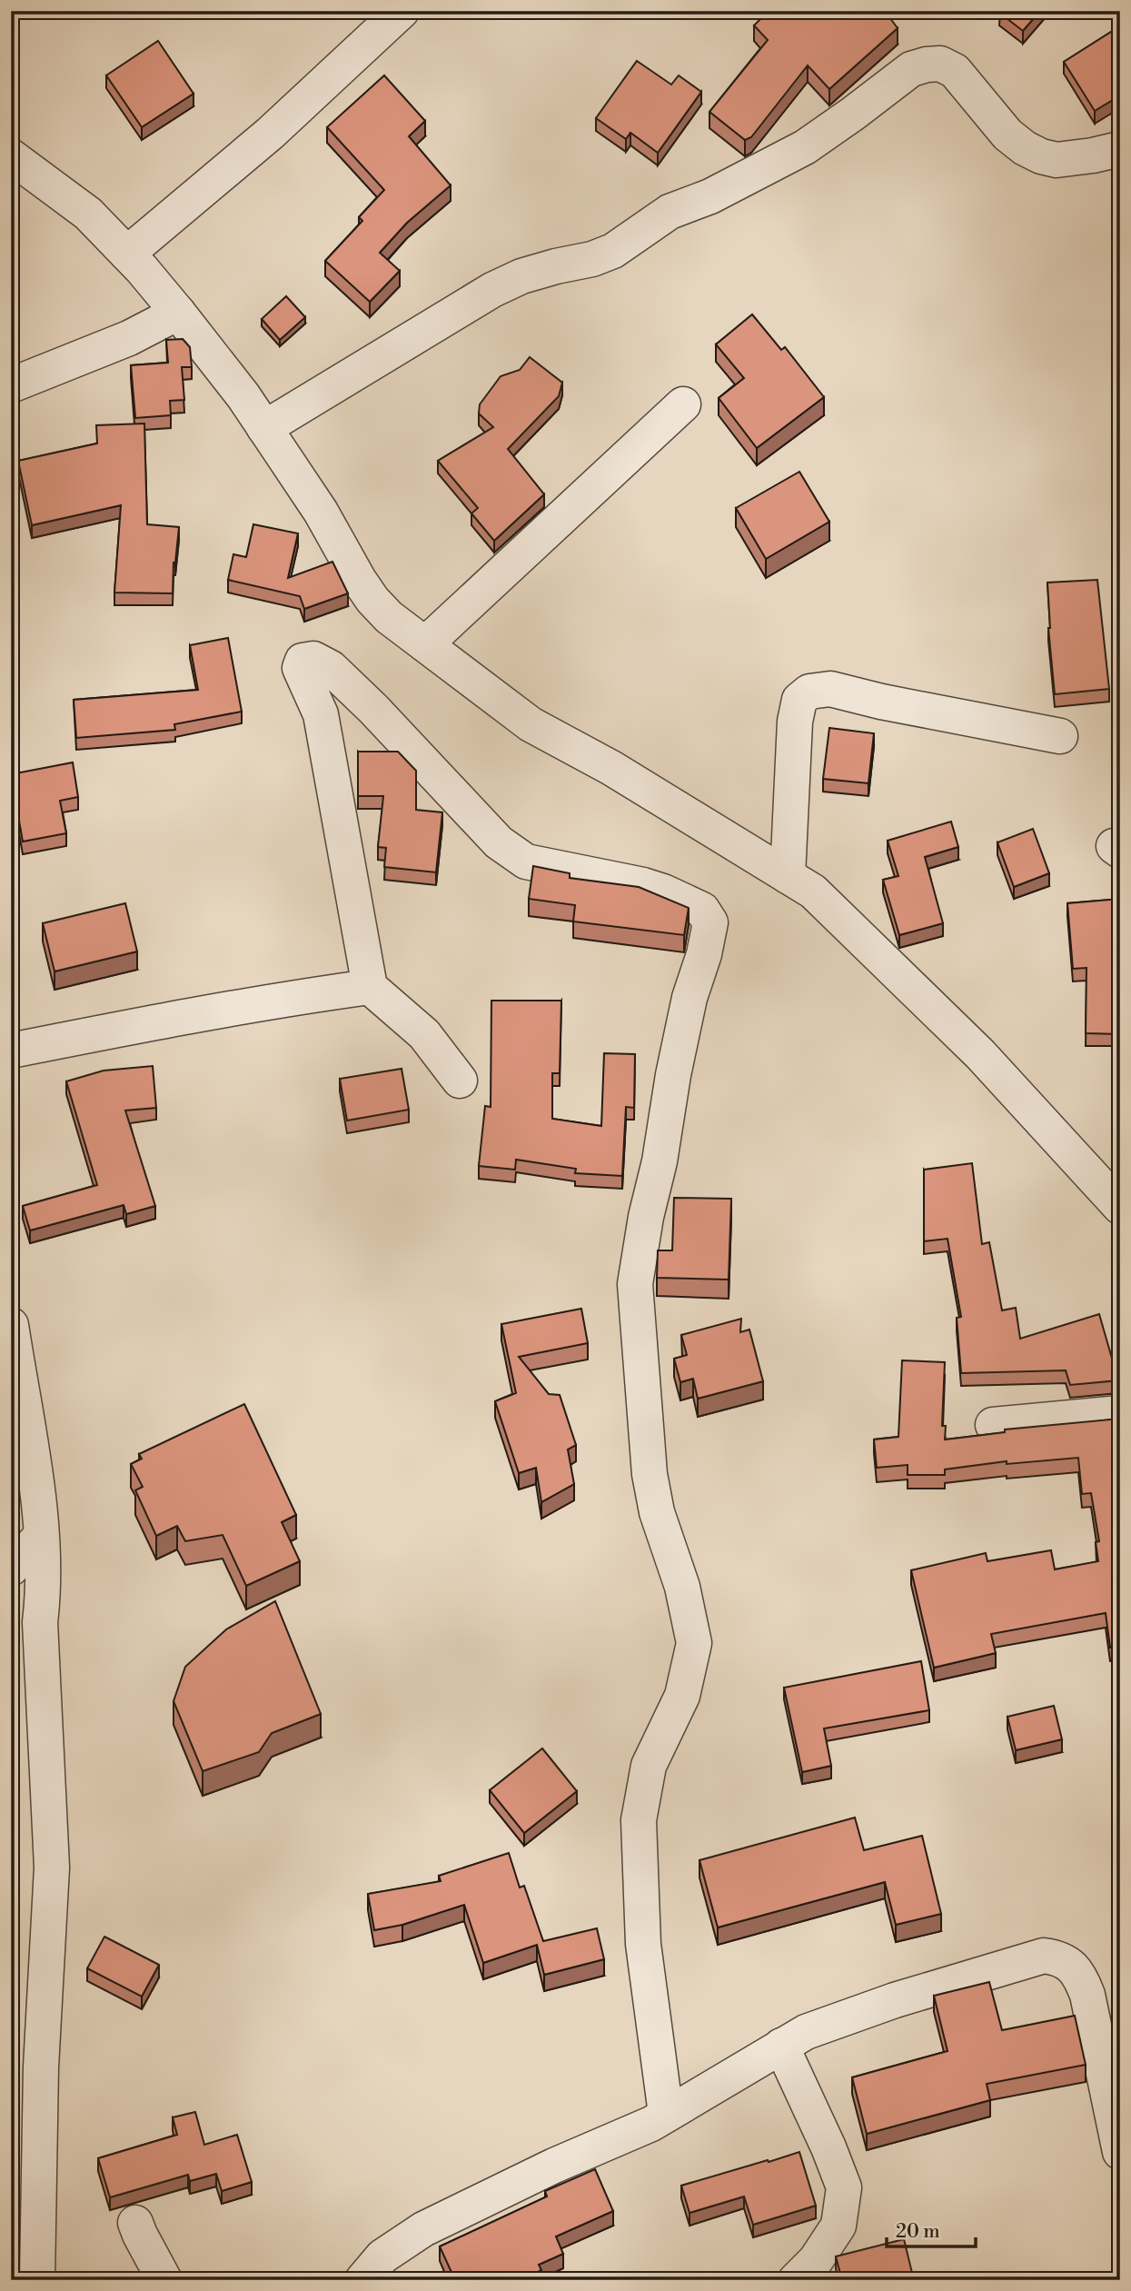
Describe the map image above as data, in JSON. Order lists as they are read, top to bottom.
{
  "scale_bar": "20 m"
}
